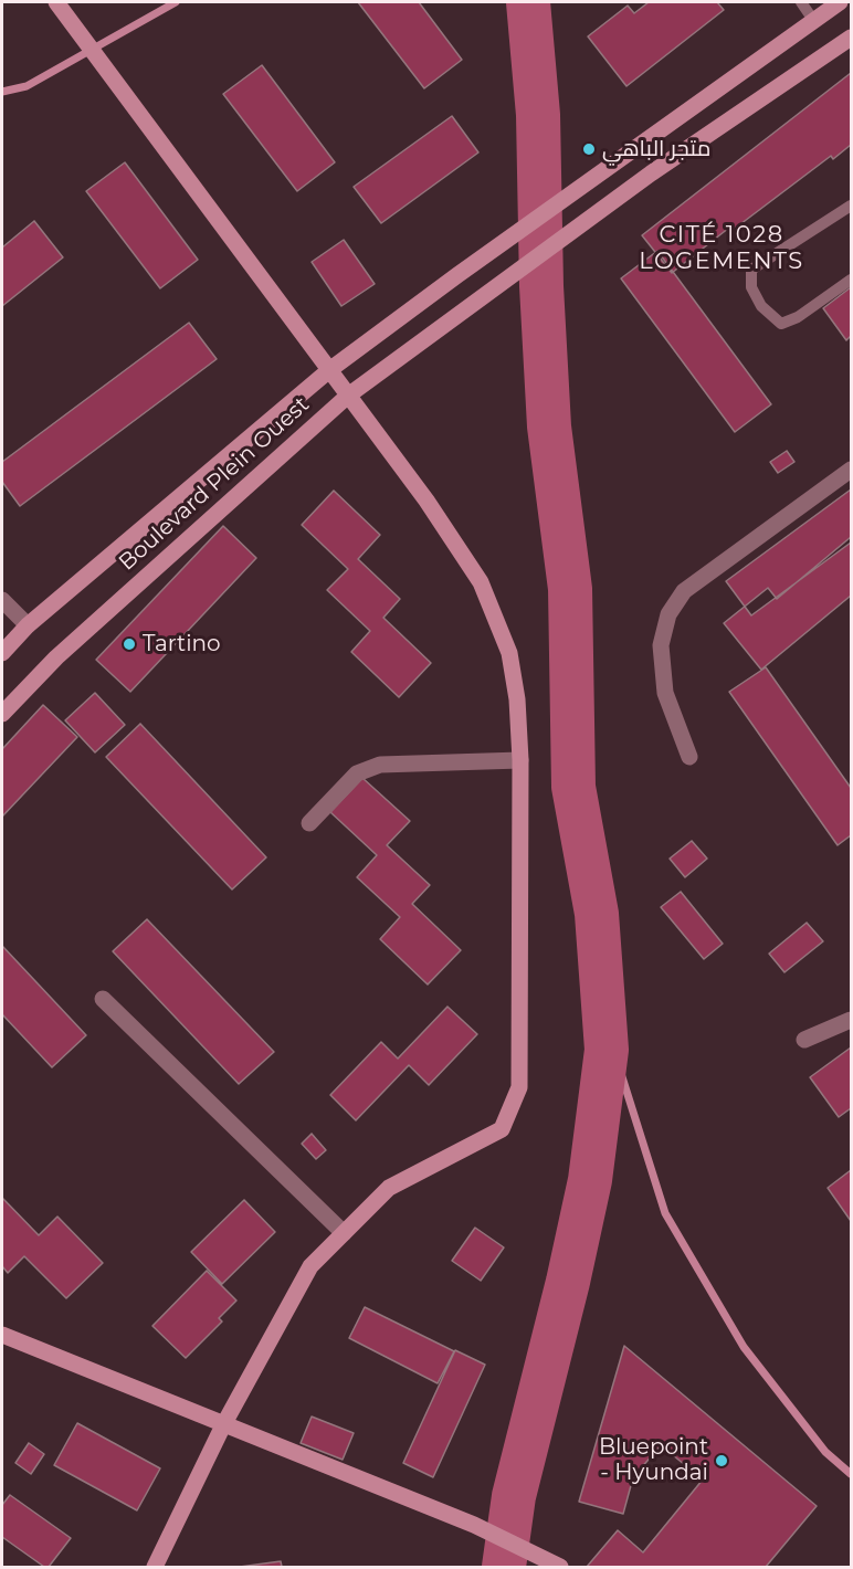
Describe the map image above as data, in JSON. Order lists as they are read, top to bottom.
{
  "streets": {
    "street": ["Boulevard Plein Ouest"]
  },
  "districts": ["CITÉ 1028 LOGEMENTS"],
  "places": ["متجر الباهي", "Tartino", "Bluepoint - Hyundai"]
}
